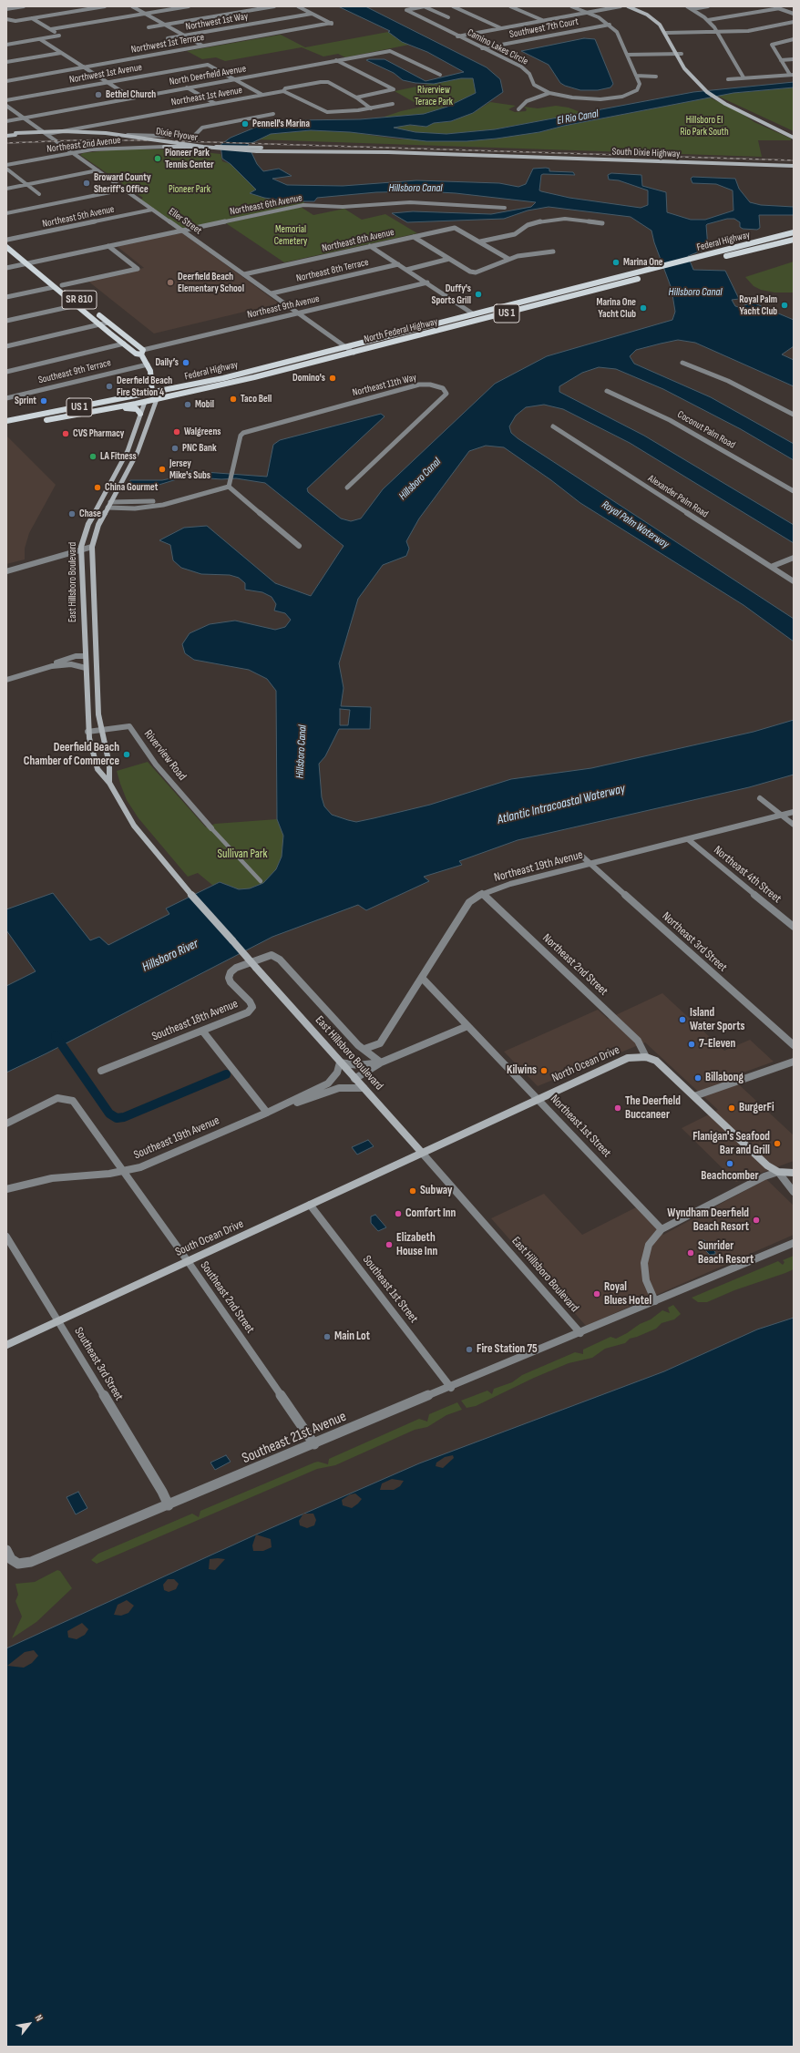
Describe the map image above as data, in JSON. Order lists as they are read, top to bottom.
{
  "streets": {
    "main road": [
      "Dixie Flyover",
      "South Dixie Highway",
      "Federal Highway",
      "SR 810",
      "US 1",
      "North Federal Highway",
      "East Hillsboro Boulevard",
      "North Ocean Drive",
      "South Ocean Drive"
    ],
    "street": [
      "Northwest 1st Way",
      "Southwest 7th Court",
      "Northwest 1st Terrace",
      "Camino Lakes Circle",
      "Northwest 1st Avenue",
      "North Deerfield Avenue",
      "Northeast 1st Avenue",
      "Northeast 2nd Avenue",
      "Northeast 6th Avenue",
      "Northeast 5th Avenue",
      "Eller Street",
      "Northeast 8th Avenue",
      "Northeast 8th Terrace",
      "Northeast 9th Avenue",
      "Southeast 9th Terrace",
      "Northeast 11th Way",
      "Coconut Palm Road",
      "Alexander Palm Road",
      "Riverview Road",
      "Northeast 19th Avenue",
      "Northeast 4th Street",
      "Northeast 3rd Street",
      "Northeast 2nd Street",
      "Southeast 18th Avenue",
      "Northeast 1st Street",
      "Southeast 19th Avenue",
      "Southeast 1st Street",
      "Southeast 2nd Street",
      "Southeast 3rd Street",
      "Southeast 21st Avenue"
    ]
  },
  "crossings": [
    ["Northwest 1st Way", "Northwest 1st Terrace"],
    ["Southwest 7th Court", "Camino Lakes Circle"],
    ["Northwest 1st Avenue", "North Deerfield Avenue"],
    ["North Deerfield Avenue", "Eller Street"],
    ["Northeast 1st Avenue", "Eller Street"],
    ["Dixie Flyover", "South Dixie Highway"],
    ["Northeast 2nd Avenue", "Eller Street"],
    ["Northeast 6th Avenue", "Eller Street"],
    ["Northeast 6th Avenue", "SR 810"],
    ["Northeast 5th Avenue", "Eller Street"],
    ["Northeast 5th Avenue", "SR 810"],
    ["Eller Street", "Northeast 8th Avenue"],
    ["Eller Street", "Northeast 8th Terrace"],
    ["Eller Street", "Northeast 9th Avenue"],
    ["Eller Street", "North Federal Highway"],
    ["Federal Highway", "SR 810"],
    ["Federal Highway", "North Federal Highway"],
    ["Federal Highway", "East Hillsboro Boulevard"],
    ["SR 810", "Northeast 9th Avenue"],
    ["SR 810", "North Federal Highway"],
    ["SR 810", "Southeast 9th Terrace"],
    ["SR 810", "East Hillsboro Boulevard"],
    ["US 1", "North Federal Highway"],
    ["US 1", "East Hillsboro Boulevard"],
    ["North Federal Highway", "East Hillsboro Boulevard"],
    ["East Hillsboro Boulevard", "Riverview Road"],
    ["East Hillsboro Boulevard", "North Ocean Drive"],
    ["East Hillsboro Boulevard", "Southeast 19th Avenue"],
    ["East Hillsboro Boulevard", "South Ocean Drive"],
    ["East Hillsboro Boulevard", "Southeast 21st Avenue"],
    ["Northeast 19th Avenue", "Northeast 4th Street"],
    ["Northeast 19th Avenue", "Northeast 3rd Street"],
    ["Northeast 19th Avenue", "Northeast 2nd Street"],
    ["Northeast 19th Avenue", "Southeast 18th Avenue"],
    ["Northeast 19th Avenue", "Northeast 1st Street"],
    ["Northeast 2nd Street", "North Ocean Drive"],
    ["North Ocean Drive", "Northeast 1st Street"],
    ["North Ocean Drive", "South Ocean Drive"],
    ["Southeast 19th Avenue", "Southeast 2nd Street"],
    ["South Ocean Drive", "Southeast 1st Street"],
    ["South Ocean Drive", "Southeast 2nd Street"],
    ["South Ocean Drive", "Southeast 3rd Street"],
    ["Southeast 1st Street", "Southeast 21st Avenue"],
    ["Southeast 2nd Street", "Southeast 21st Avenue"],
    ["Southeast 3rd Street", "Southeast 21st Avenue"]
  ],
  "water": [
    "El Rio Canal",
    "Hillsboro Canal",
    "Royal Palm Waterway",
    "Atlantic Intracoastal Waterway",
    "Hillsboro River"
  ],
  "parks": [
    "Riverview Terace Park",
    "Hillsboro El Rio Park South",
    "Pioneer Park",
    "Memorial Cemetery",
    "Sullivan Park"
  ],
  "places": [
    "Bethel Church",
    "Pennell's Marina",
    "Pioneer Park Tennis Center",
    "Broward County Sheriff's Office",
    "Marina One",
    "Deerfield Beach Elementary School",
    "Duffy's Sports Grill",
    "Royal Palm Yacht Club",
    "Marina One Yacht Club",
    "Daily’s",
    "Domino's",
    "Deerfield Beach Fire Station 4",
    "Taco Bell",
    "Sprint",
    "Mobil",
    "Walgreens",
    "CVS Pharmacy",
    "PNC Bank",
    "LA Fitness",
    "Jersey Mike's Subs",
    "China Gourmet",
    "Chase",
    "Deerfield Beach Chamber of Commerce",
    "Island Water Sports",
    "7-Eleven",
    "Kilwins",
    "Billabong",
    "The Deerfield Buccaneer",
    "BurgerFi",
    "Flanigan's Seafood Bar and Grill",
    "Beachcomber",
    "Subway",
    "Comfort Inn",
    "Wyndham Deerfield Beach Resort",
    "Elizabeth House Inn",
    "Sunrider Beach Resort",
    "Royal Blues Hotel",
    "Main Lot",
    "Fire Station 75"
  ],
  "north": "top right"
}
